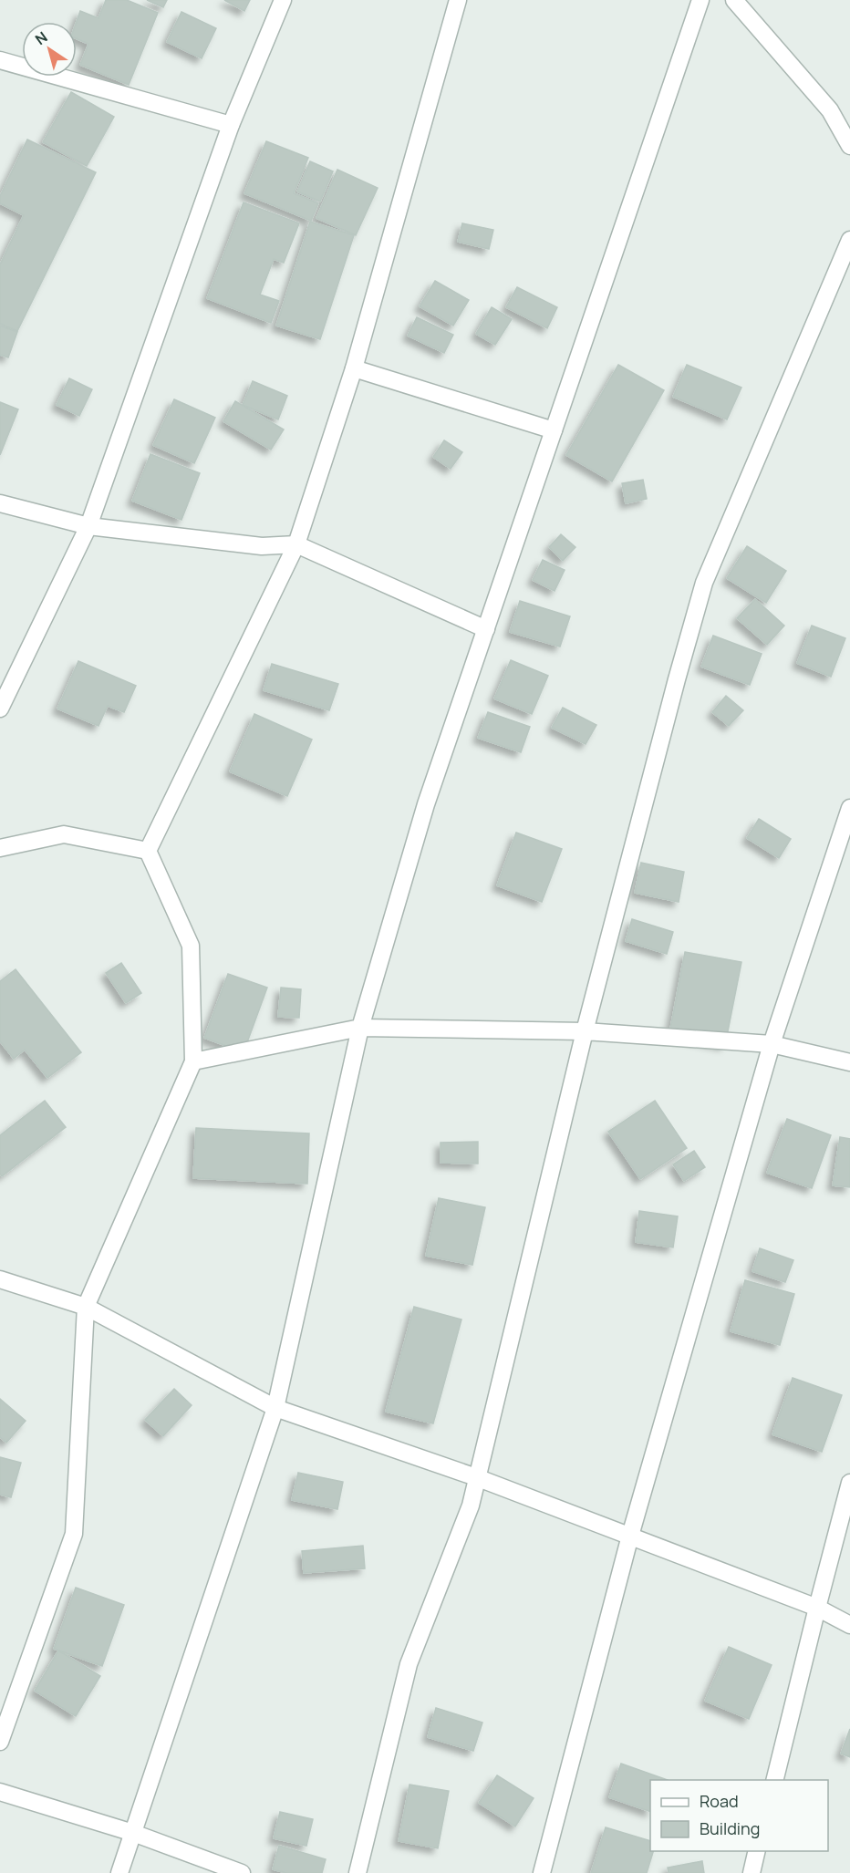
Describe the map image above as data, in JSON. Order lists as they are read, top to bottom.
{
  "legend": ["Road", "Building"],
  "north": "top left"
}
